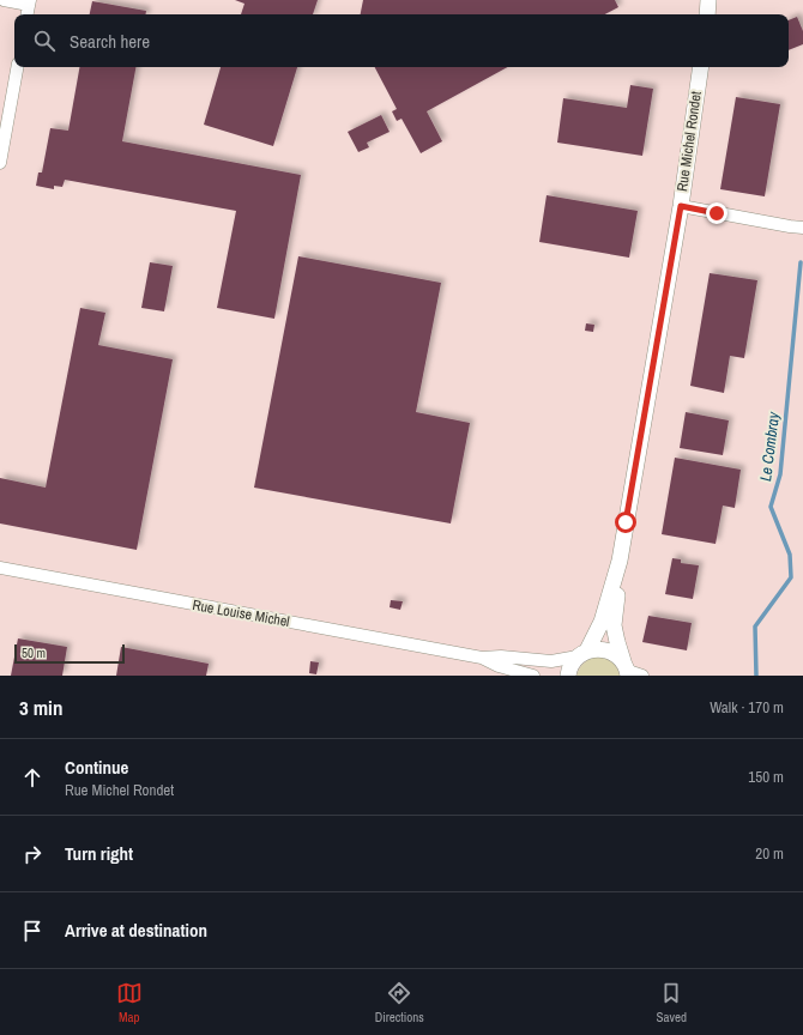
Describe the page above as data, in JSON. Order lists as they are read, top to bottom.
{
  "streets": {
    "street": ["Rue Michel Rondet", "Rue Louise Michel"]
  },
  "crossings": [
    ["Rue Michel Rondet", "Rue Louise Michel"]
  ],
  "water": ["Le Combray"],
  "scale_bar": "50 m",
  "page": {
    "search": "Search here",
    "scale": "50 m",
    "heading": ["3 min", "Walk · 170 m"],
    "list": [
      ["Continue", "Rue Michel Rondet", "150 m"],
      ["Turn right", "20 m"],
      "Arrive at destination"
    ],
    "nav": ["Map", "Directions", "Saved"]
  }
}
